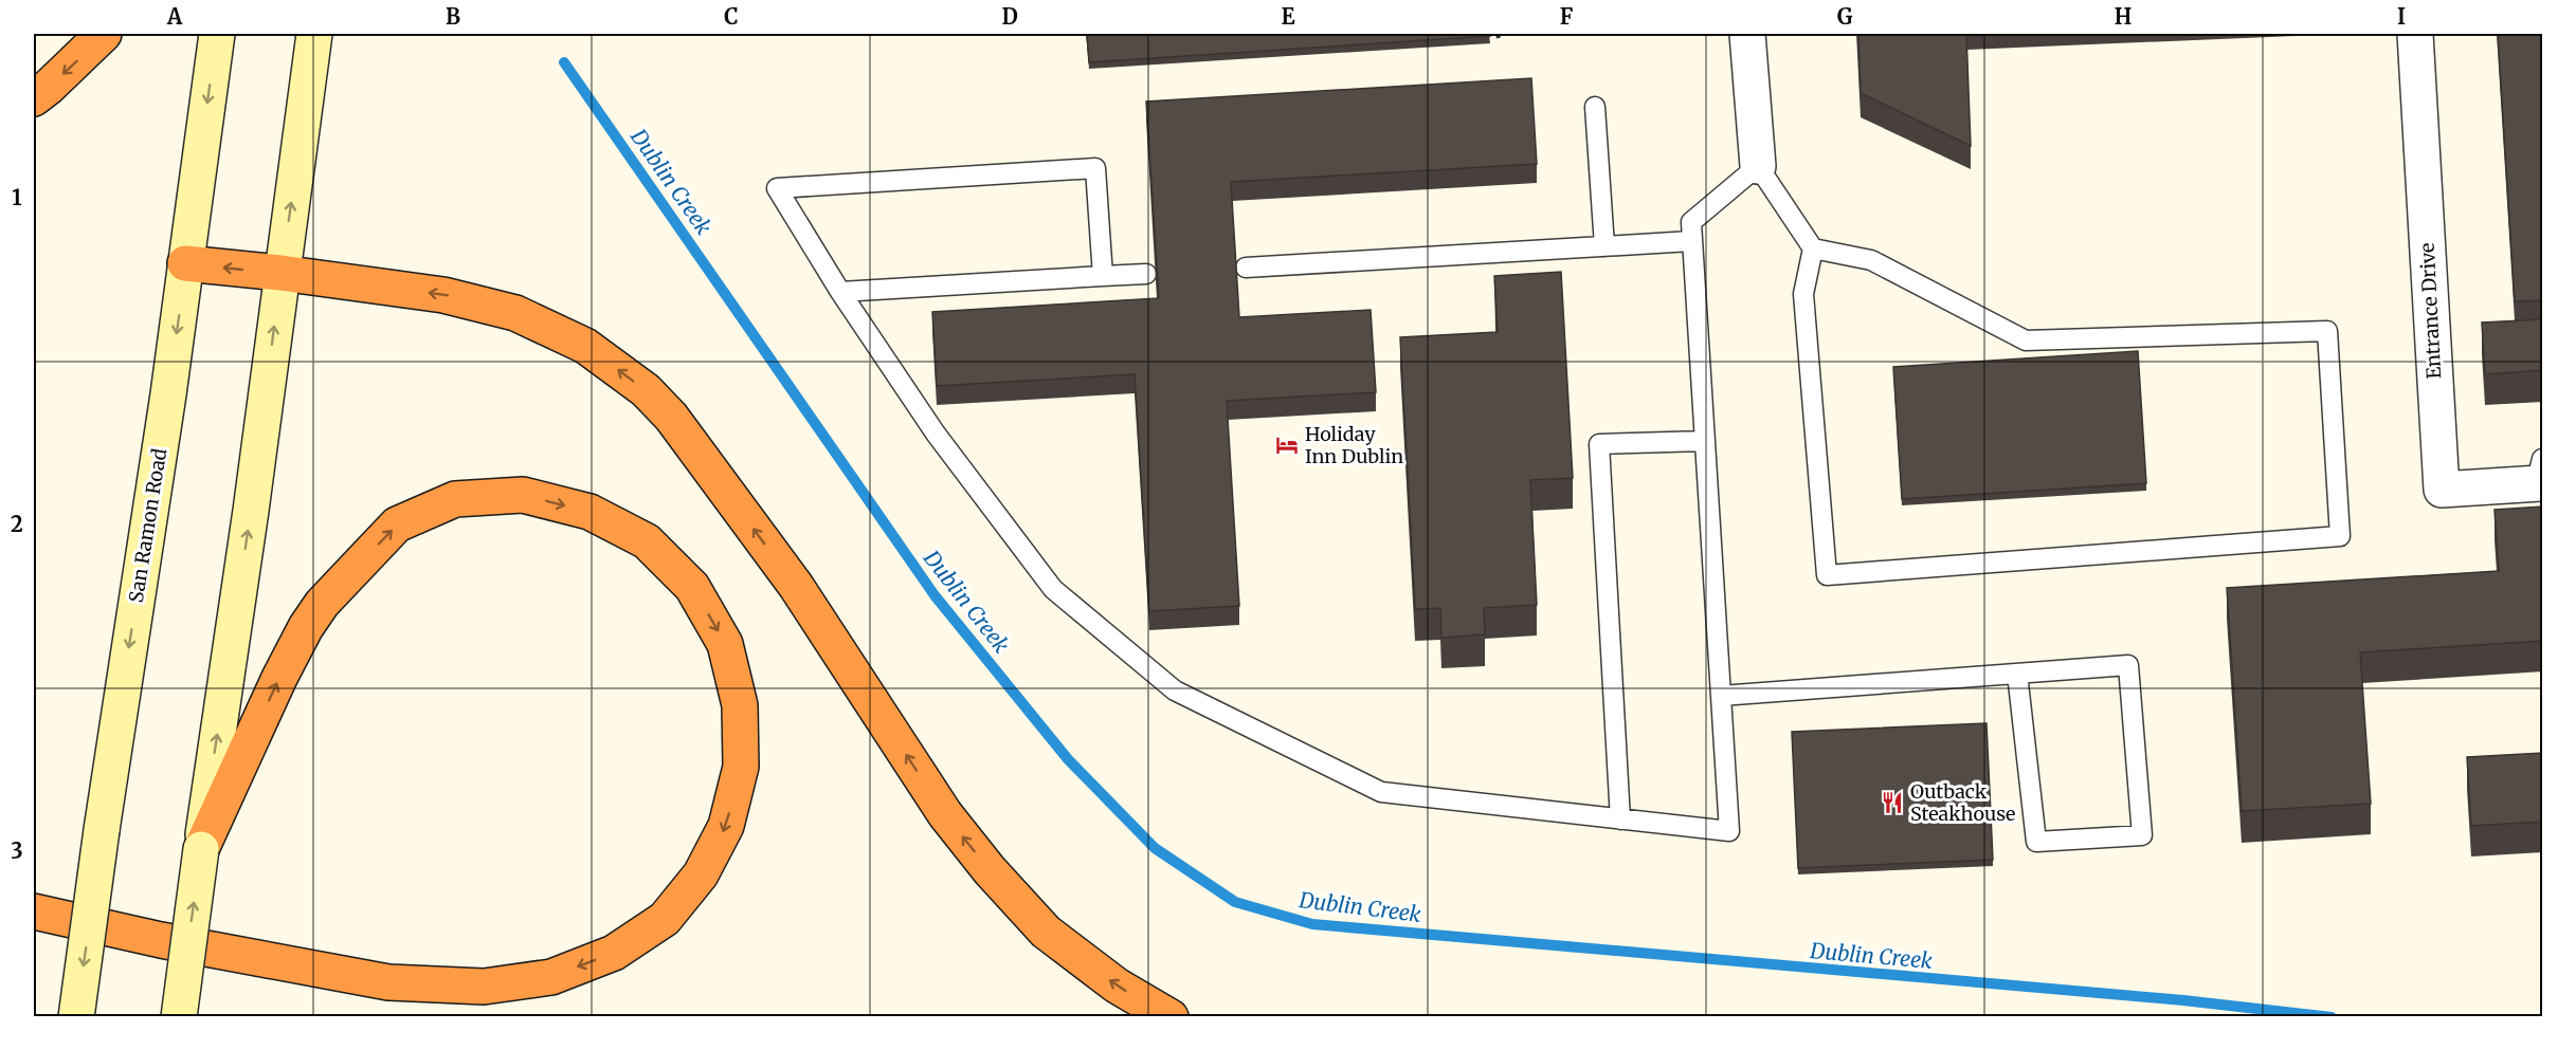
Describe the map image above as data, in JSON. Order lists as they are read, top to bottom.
{
  "streets": {
    "main road": ["San Ramon Road"],
    "street": ["Entrance Drive"]
  },
  "water": ["Dublin Creek"],
  "places": {
    "hotel": ["Holiday Inn Dublin"],
    "restaurant": ["Outback Steakhouse"]
  },
  "grid": {
    "columns": [
      "A",
      "B",
      "C",
      "D",
      "E",
      "F",
      "G",
      "H",
      "I"
    ],
    "rows": ["1", "2", "3"]
  }
}
